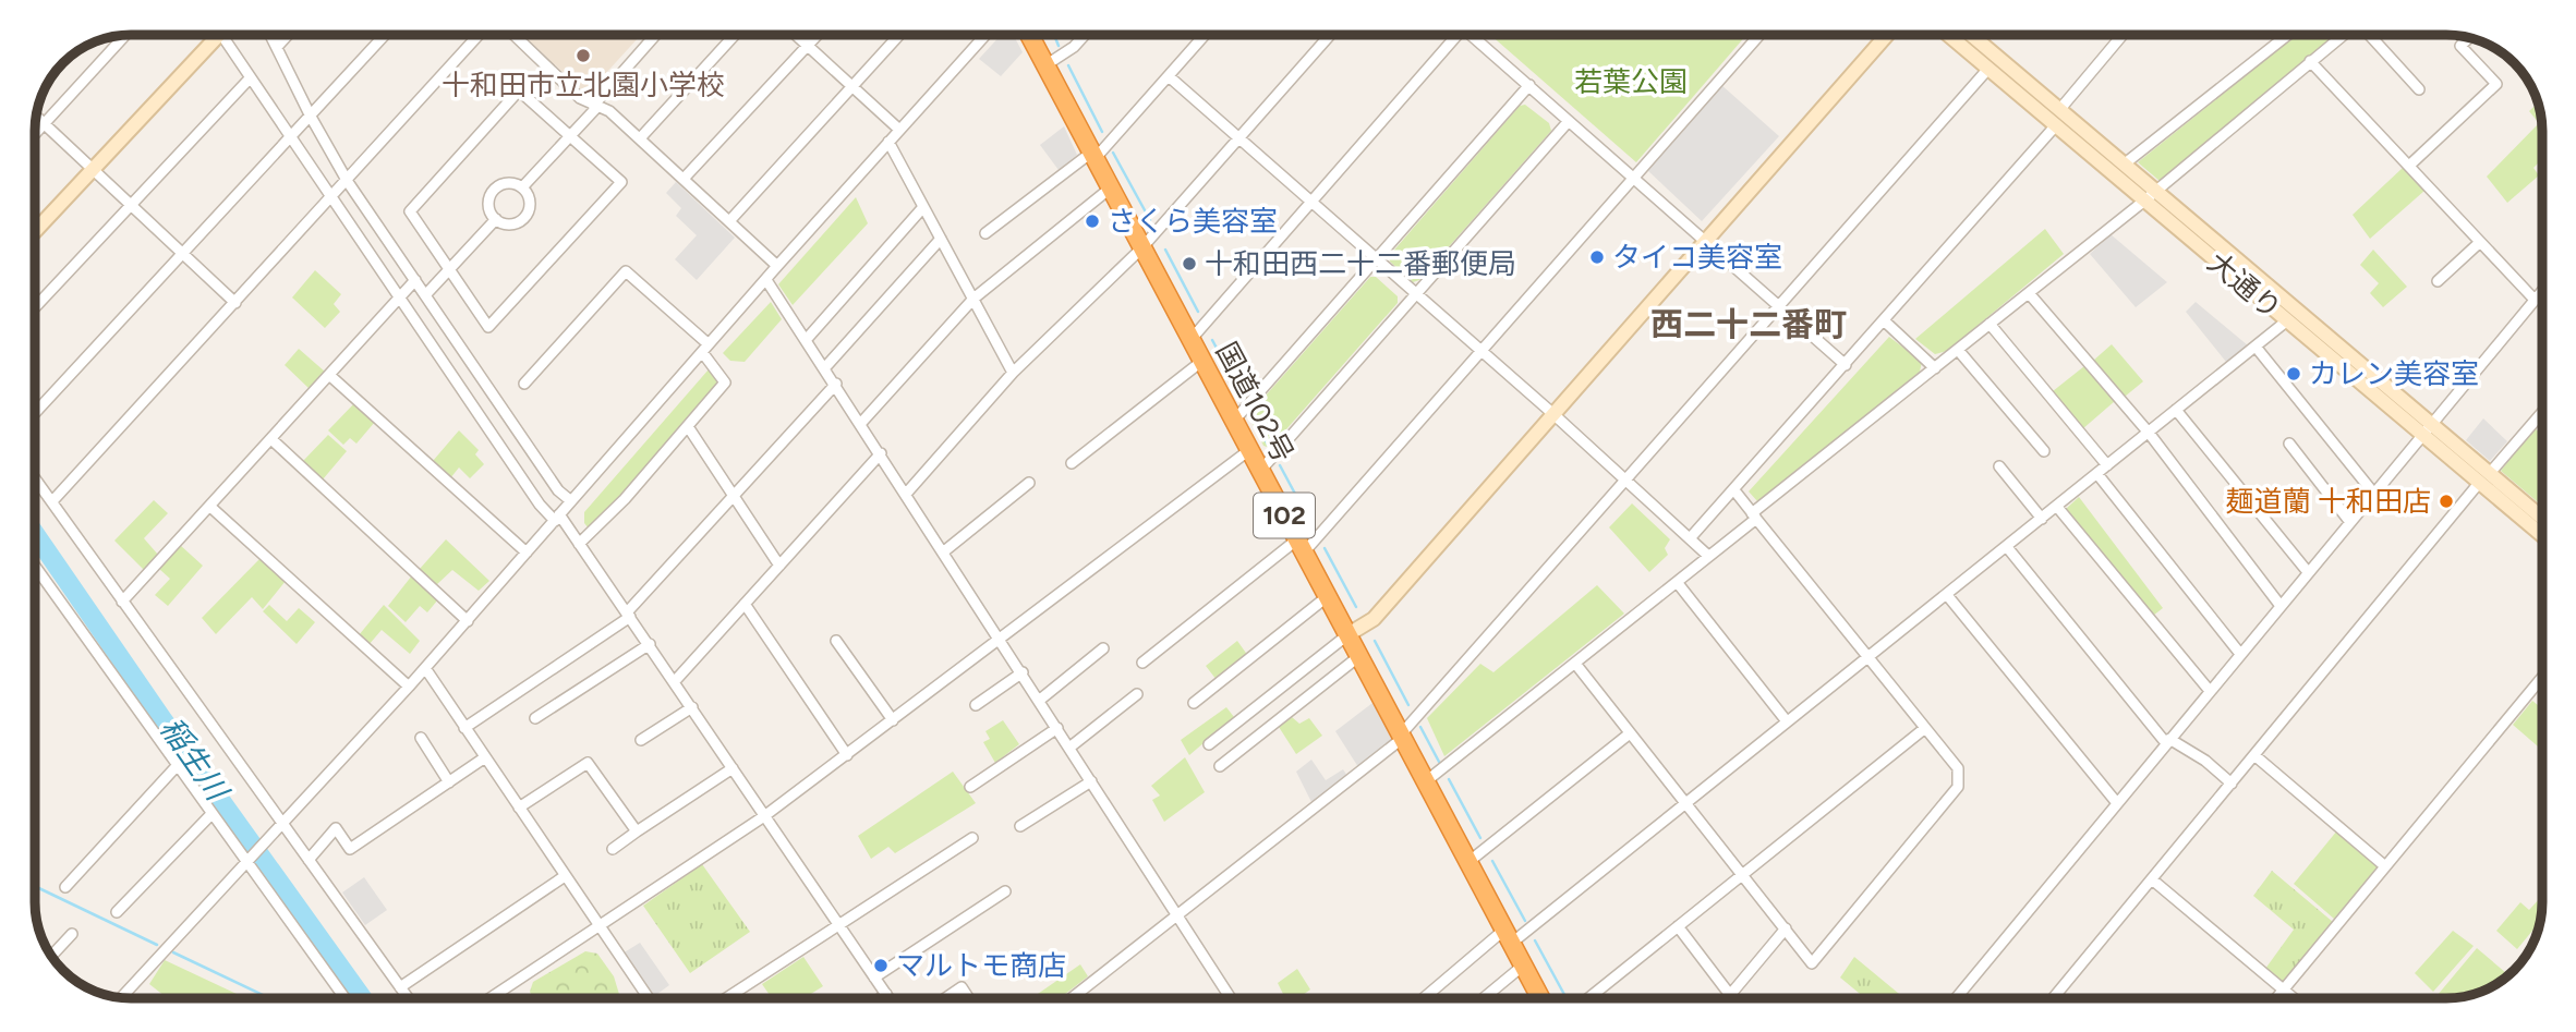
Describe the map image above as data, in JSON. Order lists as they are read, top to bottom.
{
  "streets": {
    "highway": ["国道102号", "102"],
    "street": ["大通り"]
  },
  "districts": ["西二十二番町"],
  "water": ["稲生川"],
  "parks": ["若葉公園"],
  "places": [
    "十和田市立北園小学校",
    "さくら美容室",
    "タイコ美容室",
    "十和田西二十二番郵便局",
    "カレン美容室",
    "麺道蘭 十和田店",
    "マルトモ商店"
  ]
}
